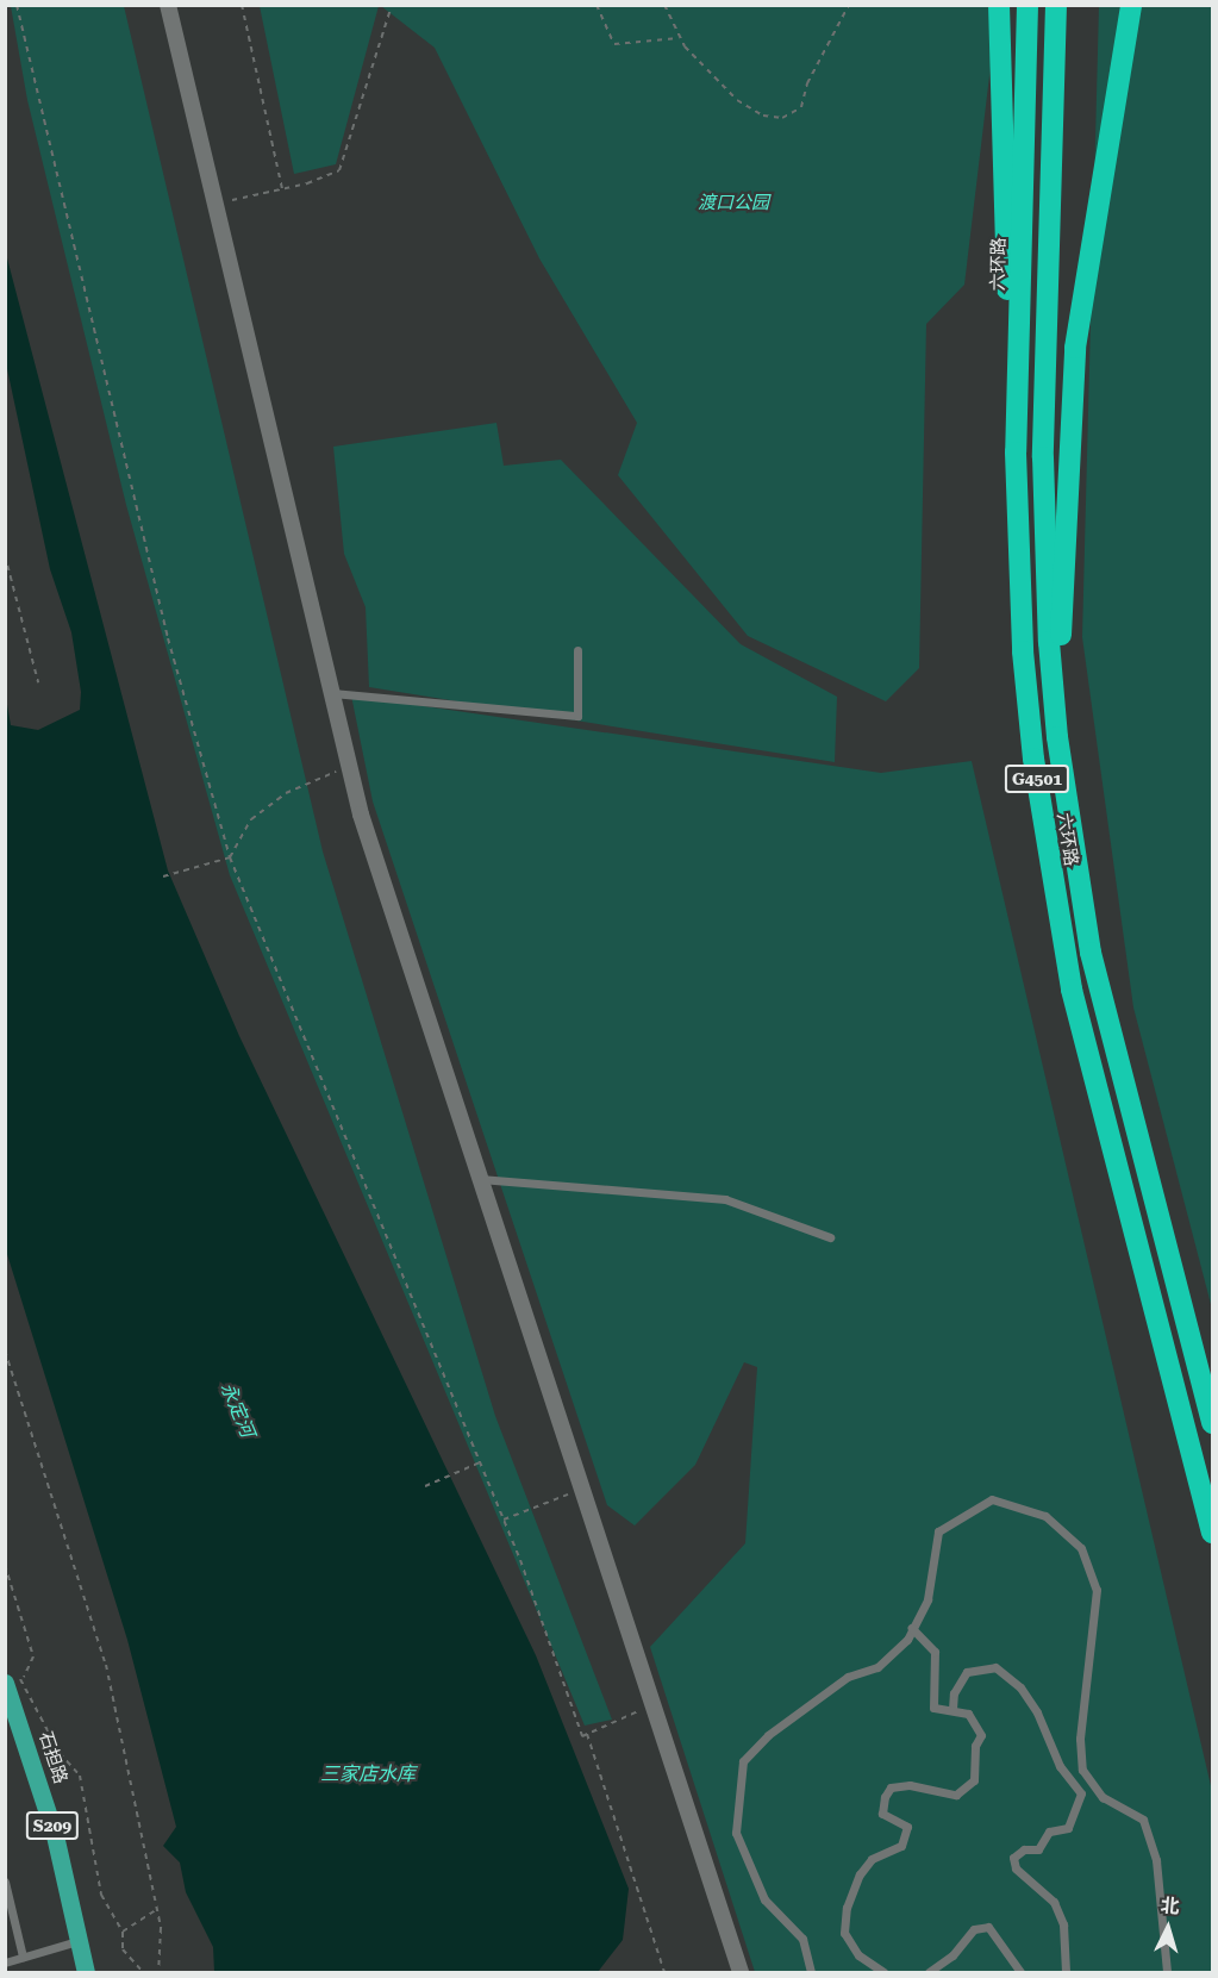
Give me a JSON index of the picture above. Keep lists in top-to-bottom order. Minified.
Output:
{"streets":{"highway":["六环路","G4501"],"main road":["石担路","S209"]},"water":["永定河","三家店水库"],"parks":["渡口公园"],"north":"top"}
